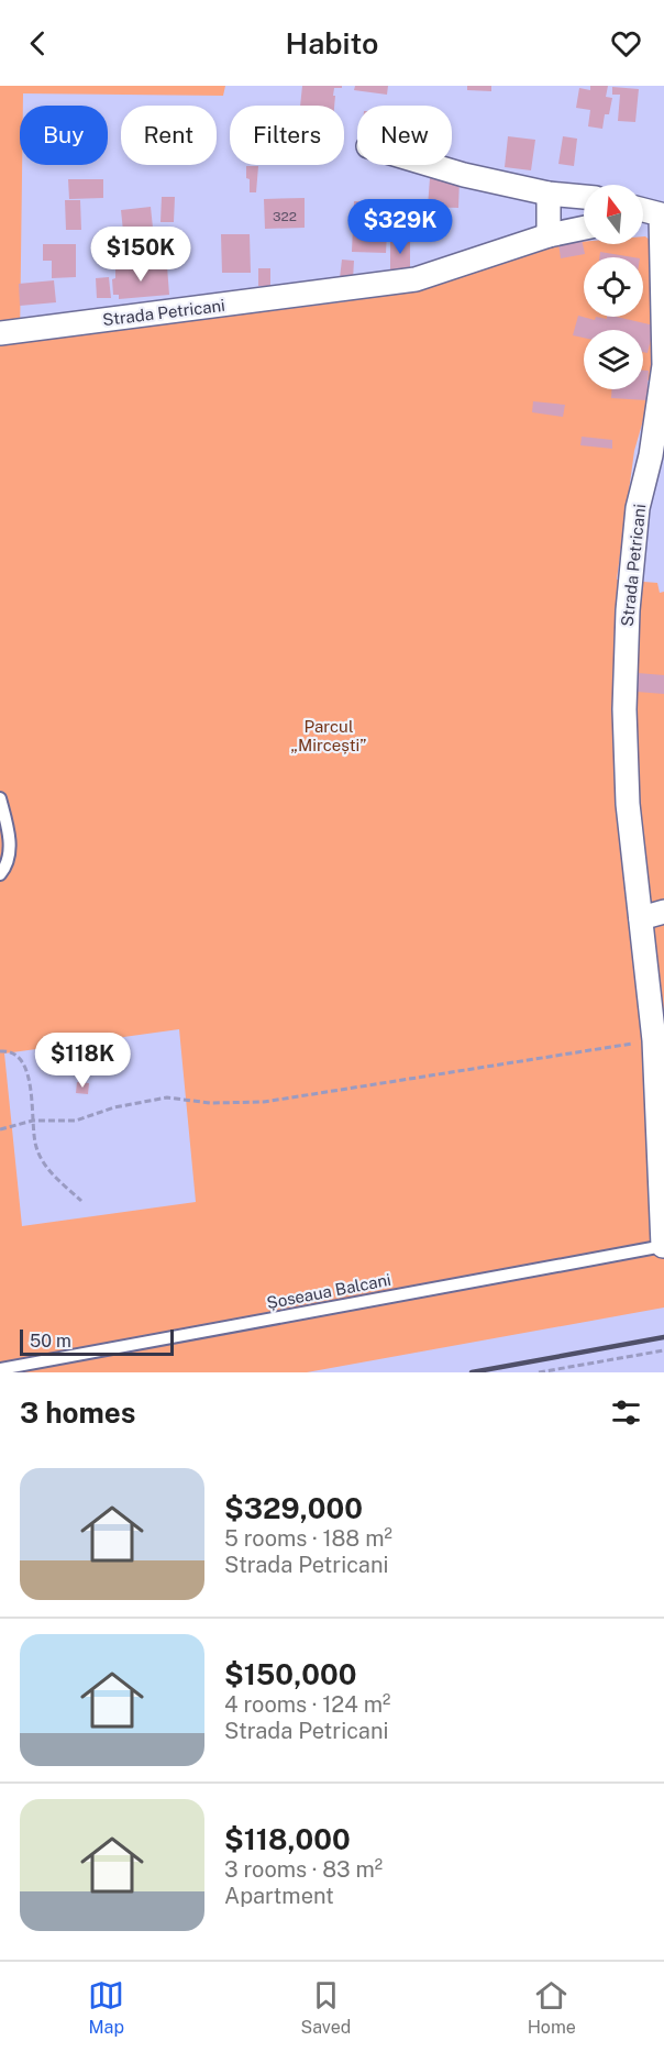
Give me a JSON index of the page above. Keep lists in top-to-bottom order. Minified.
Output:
{"streets":{"street":["Strada Petricani"],"lane":["Șoseaua Balcani"]},"crossings":[["Strada Petricani","Șoseaua Balcani"]],"parks":["Parcul „Mircești”"],"house_numbers":["322"],"scale_bar":"50 m","north":"top","page":{"header":"Habito","chip":["Buy","Rent","Filters","New"],"price":["$329K","$150K","$118K"],"scale":"50 m","heading":"3 homes","list":[{"name":"$329,000","note":"5 rooms · 188 m² · Strada Petricani"},{"name":"$150,000","note":"4 rooms · 124 m² · Strada Petricani"},{"name":"$118,000","note":"3 rooms · 83 m² · Apartment"}],"tabs":["Map","Saved","Home"]}}
